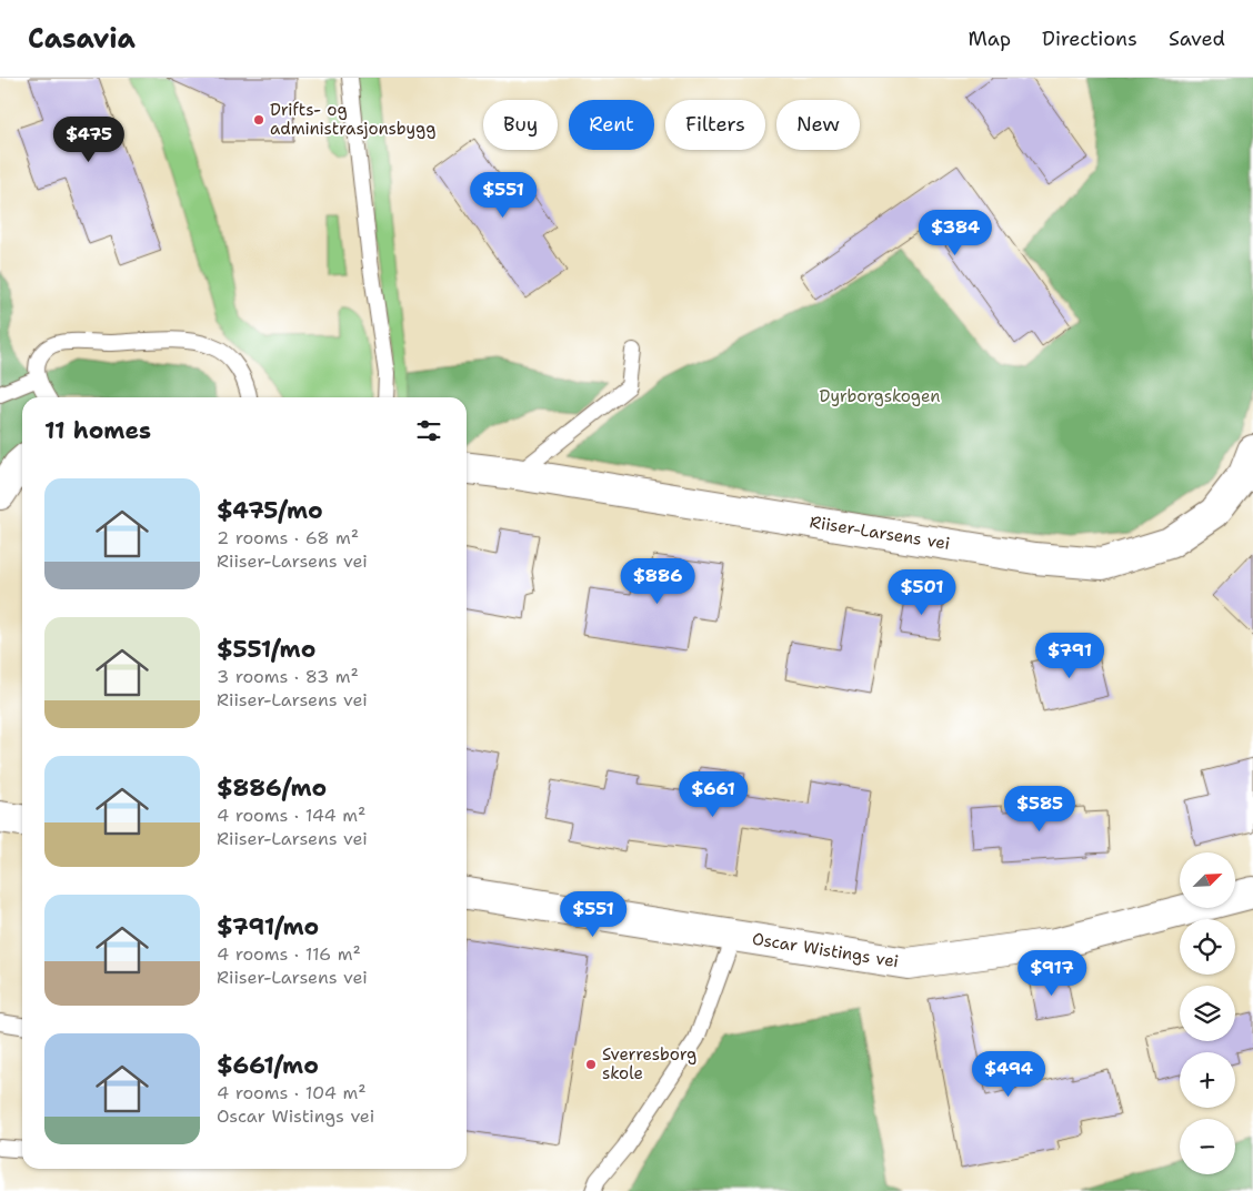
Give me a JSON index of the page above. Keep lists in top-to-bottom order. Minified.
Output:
{"streets":{"street":["Riiser-Larsens vei","Oscar Wistings vei"]},"parks":["Dyrborgskogen"],"places":["Drifts- og administrasjonsbygg","Sverresborg skole"],"north":"top right","page":{"header":"Casavia","nav":["Map","Directions","Saved"],"chip":["Buy","Rent","Filters","New"],"price":["$475","$551","$384","$886","$501","$791","$661","$585","$551","$917","$494"],"heading":"11 homes","list":[{"name":"$475/mo","note":"2 rooms · 68 m² · Riiser-Larsens vei"},{"name":"$551/mo","note":"3 rooms · 83 m² · Riiser-Larsens vei"},{"name":"$886/mo","note":"4 rooms · 144 m² · Riiser-Larsens vei"},{"name":"$791/mo","note":"4 rooms · 116 m² · Riiser-Larsens vei"},{"name":"$661/mo","note":"4 rooms · 104 m² · Oscar Wistings vei"}],"map_buttons":["+","−"]}}
